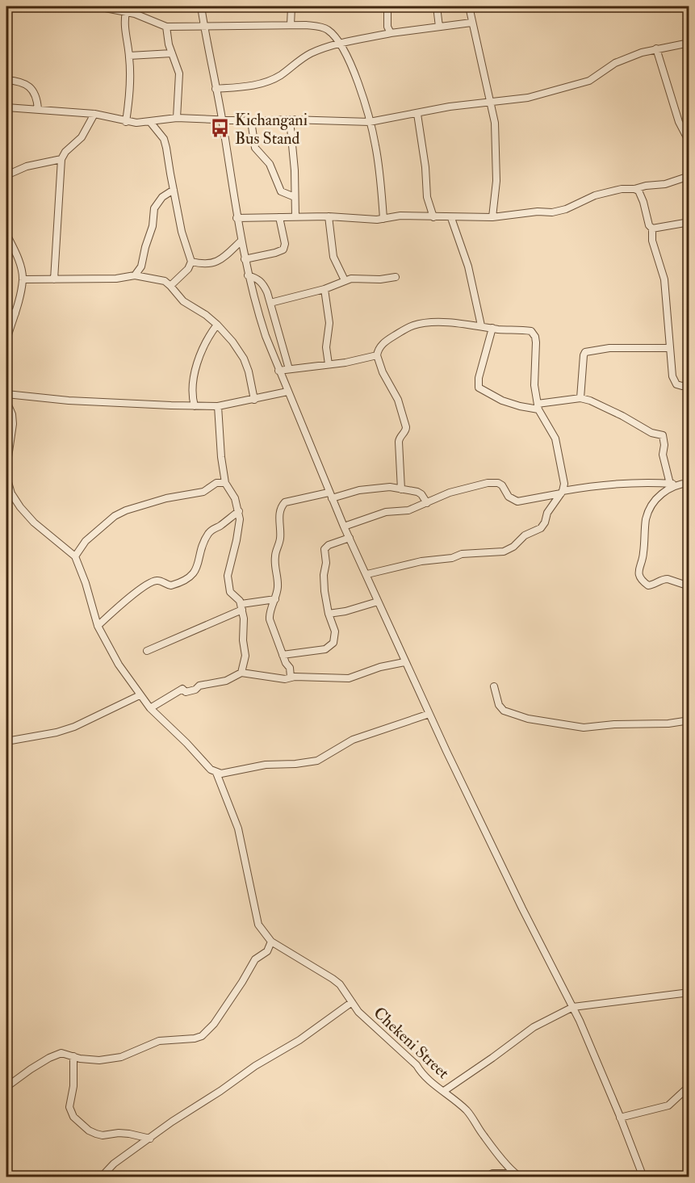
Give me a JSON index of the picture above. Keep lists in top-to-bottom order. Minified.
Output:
{"streets":{"street":["Chekeni Street"]},"places":{"bus stop":["Kichangani Bus Stand"]}}
